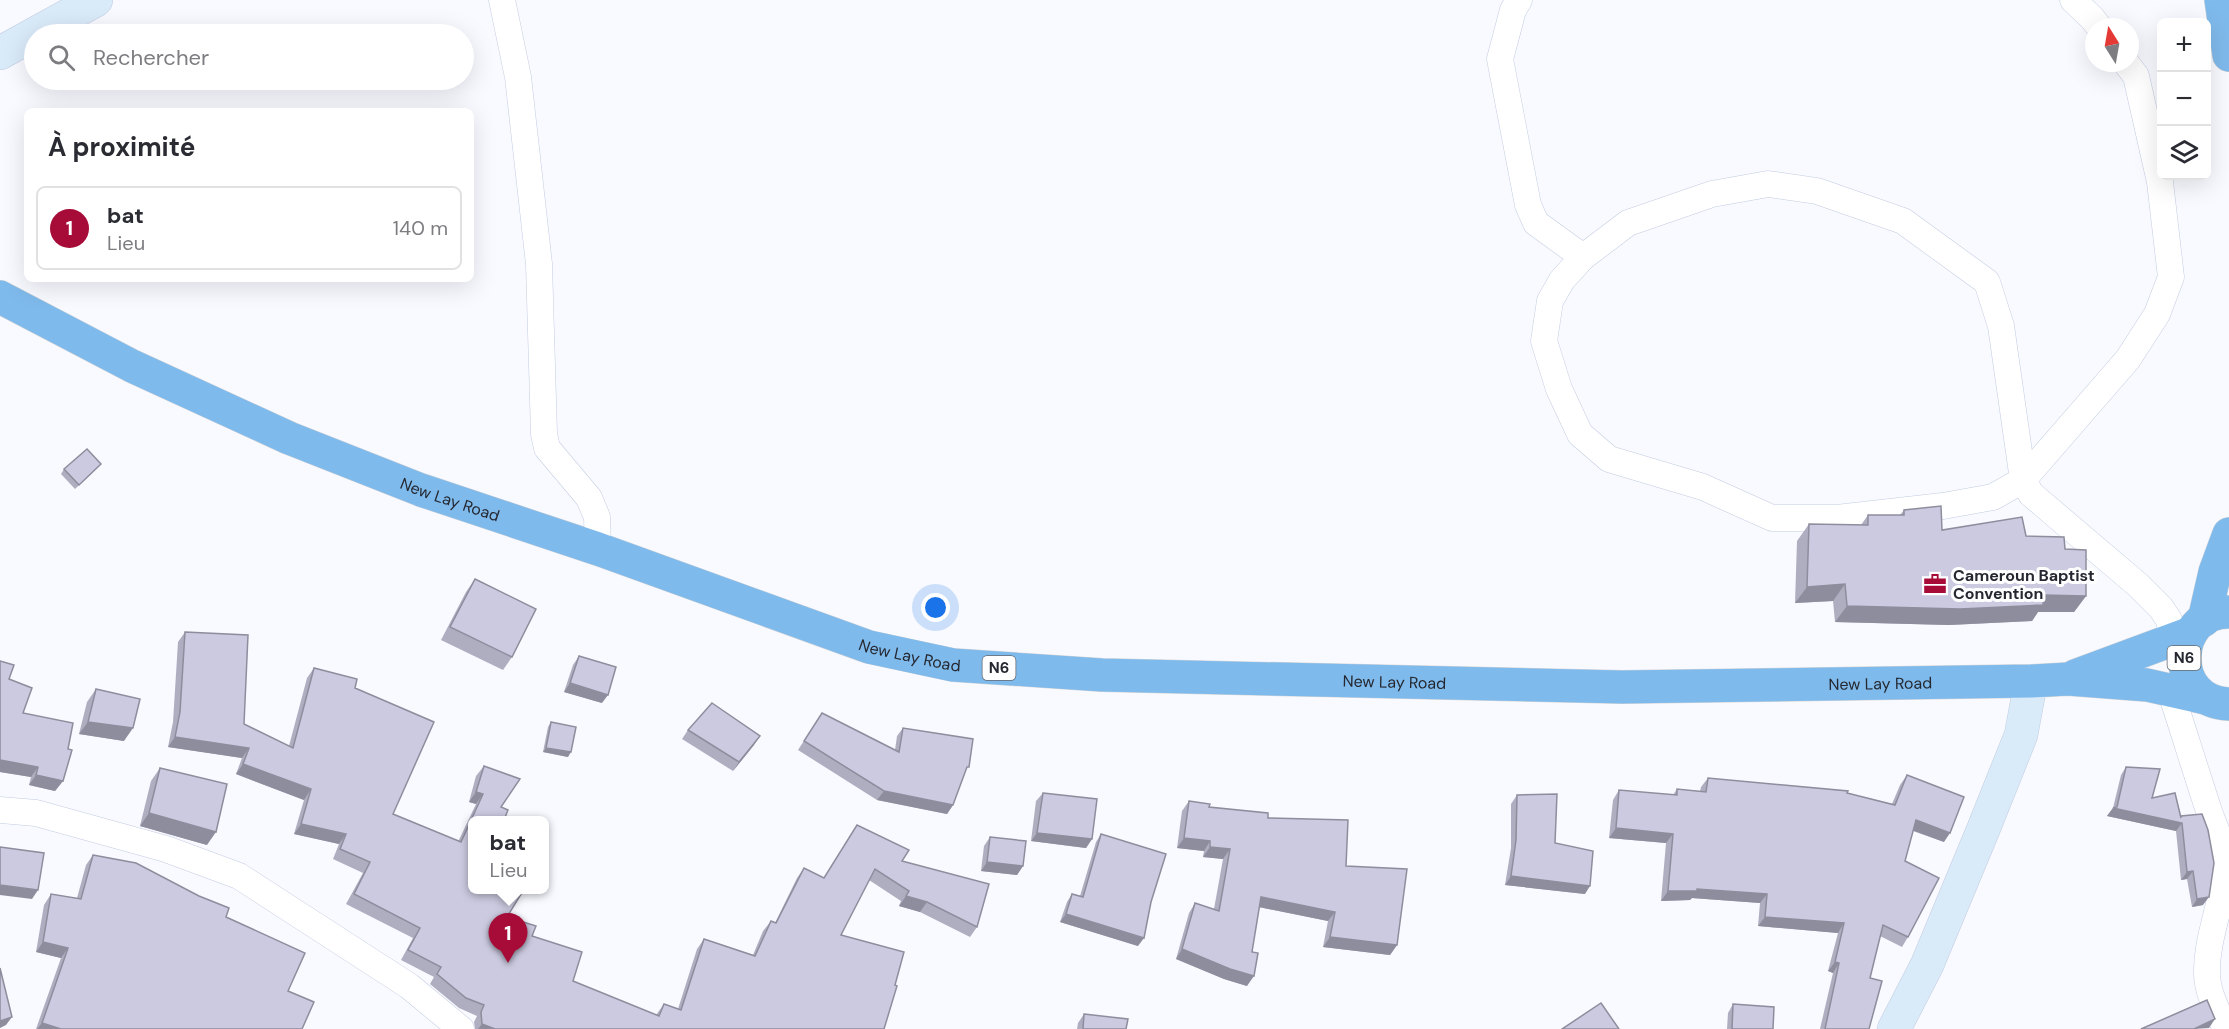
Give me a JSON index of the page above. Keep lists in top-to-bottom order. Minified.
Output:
{"streets":{"highway":["New Lay Road","N6"]},"crossings":[["New Lay Road","N6"]],"places":{"office":["Cameroun Baptist Convention"]},"north":"top","page":{"map_buttons":["+","−"],"search":"Rechercher","heading":"À proximité","list":[{"mark":"1","name":"bat","note":"Lieu","value":"140 m"}],"popup":["bat","Lieu"],"pins":"1"}}
